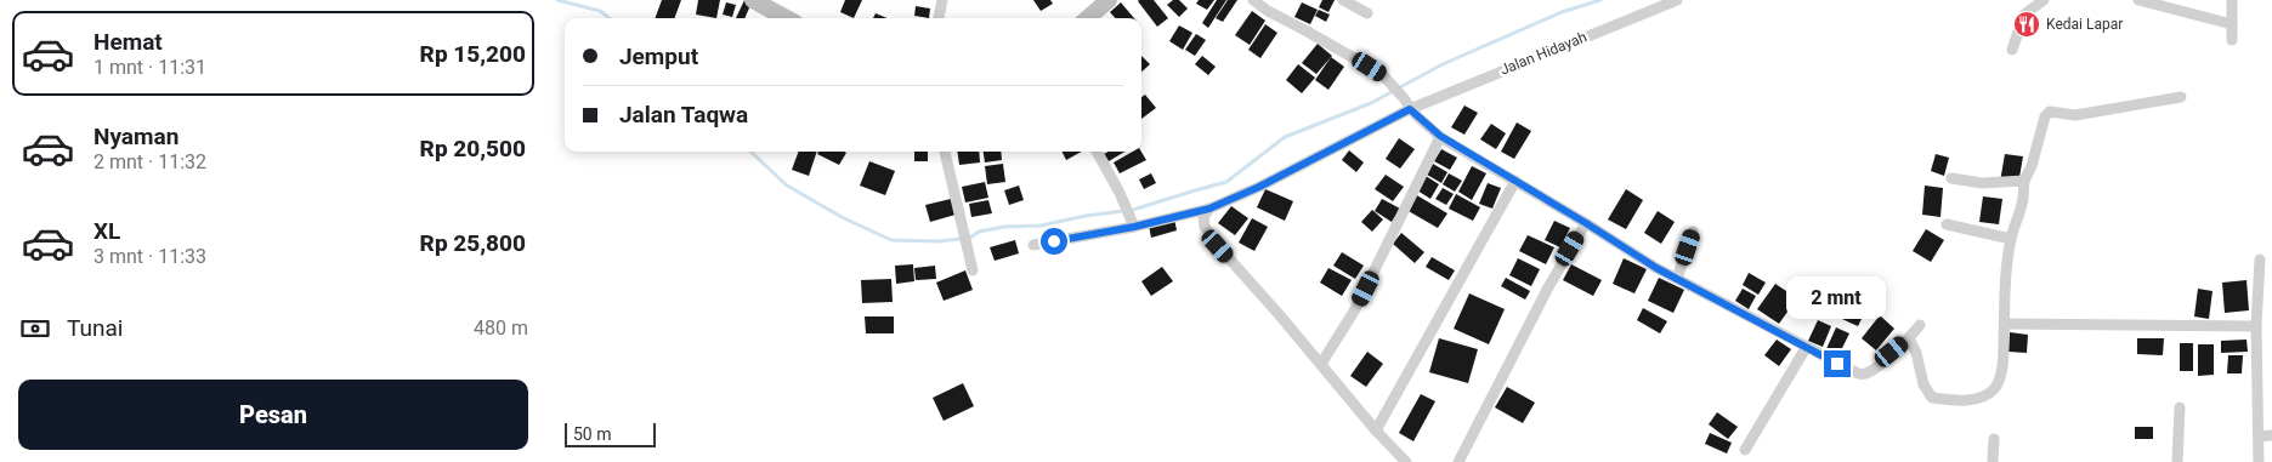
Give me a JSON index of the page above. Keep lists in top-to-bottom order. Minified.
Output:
{"streets":{"street":["Jalan Hidayah"]},"places":{"restaurant":["Kedai Lapar"]},"scale_bar":"50 m","page":{"list":[{"name":"Hemat","note":"1 mnt · 11:31","value":"Rp 15,200"},{"name":"Nyaman","note":"2 mnt · 11:32","value":"Rp 20,500"},{"name":"XL","note":"3 mnt · 11:33","value":"Rp 25,800"}],"banner":["Jemput","Jalan Taqwa"],"bubble":"2 mnt","pay":["Tunai","480 m"],"buttons":"Pesan","scale":"50 m"}}
